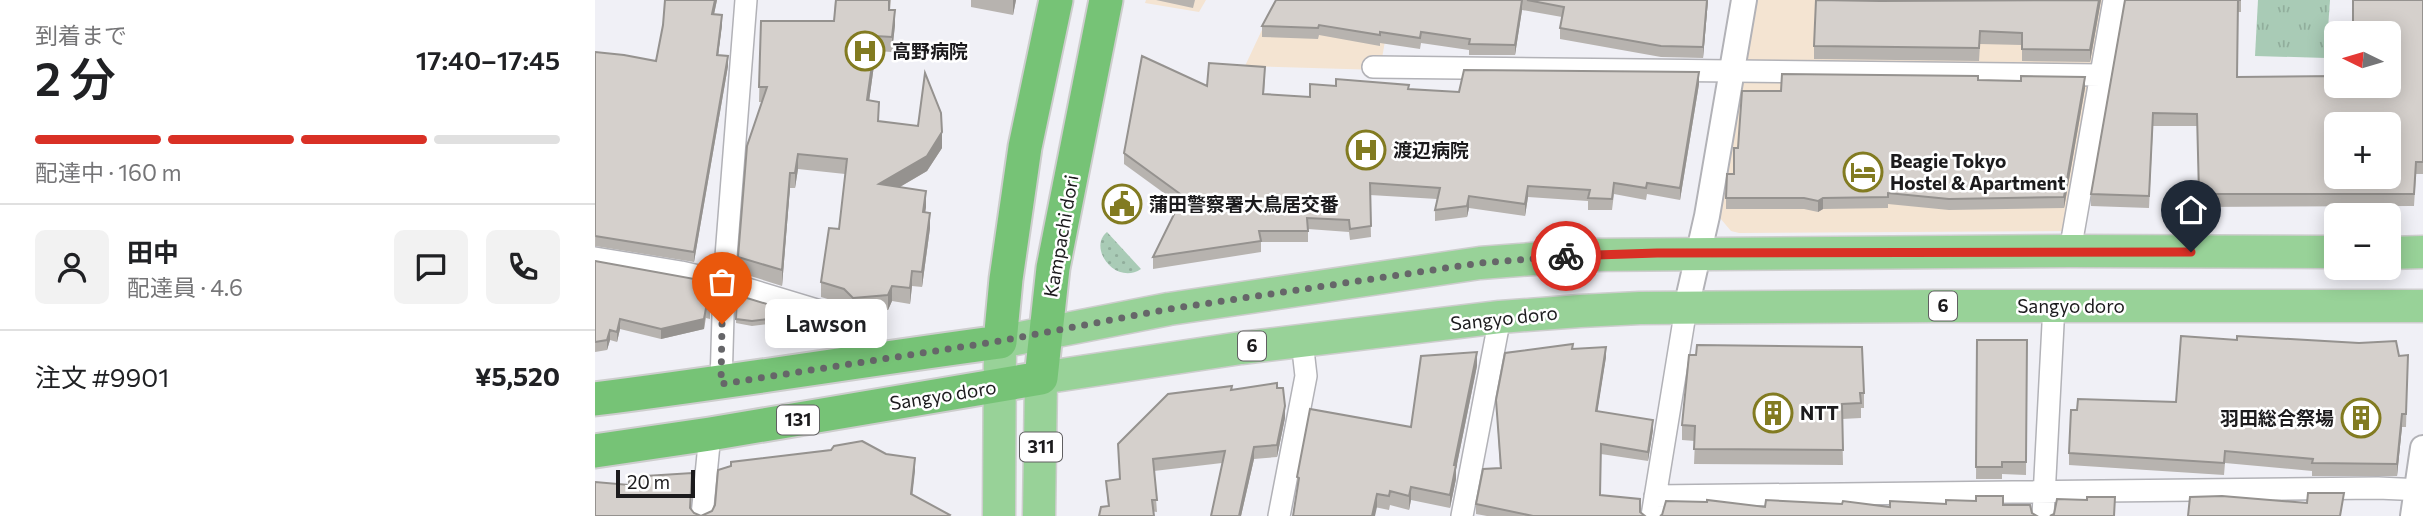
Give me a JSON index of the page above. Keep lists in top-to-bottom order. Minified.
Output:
{"streets":{"highway":["Kampachi dori","Sangyo doro","131"],"main road":["6","311"]},"crossings":[["Kampachi dori","Sangyo doro"],["Sangyo doro","311"]],"places":{"hospital":["高野病院","渡辺病院"],"hotel":["Beagie Tokyo Hostel & Apartment"],"public building":["蒲田警察署大鳥居交番"],"other":["Lawson"],"building":["NTT","羽田総合祭場"]},"scale_bar":"20 m","north":"left","page":{"heading":["2 分","到着まで","17:40–17:45"],"panel":["田中","配達員 · 4.6","注文 #9901","¥5,520"],"map_buttons":["+","−"],"bar":"配達中 · 160 m","bubble":"Lawson","scale":"20 m"}}
